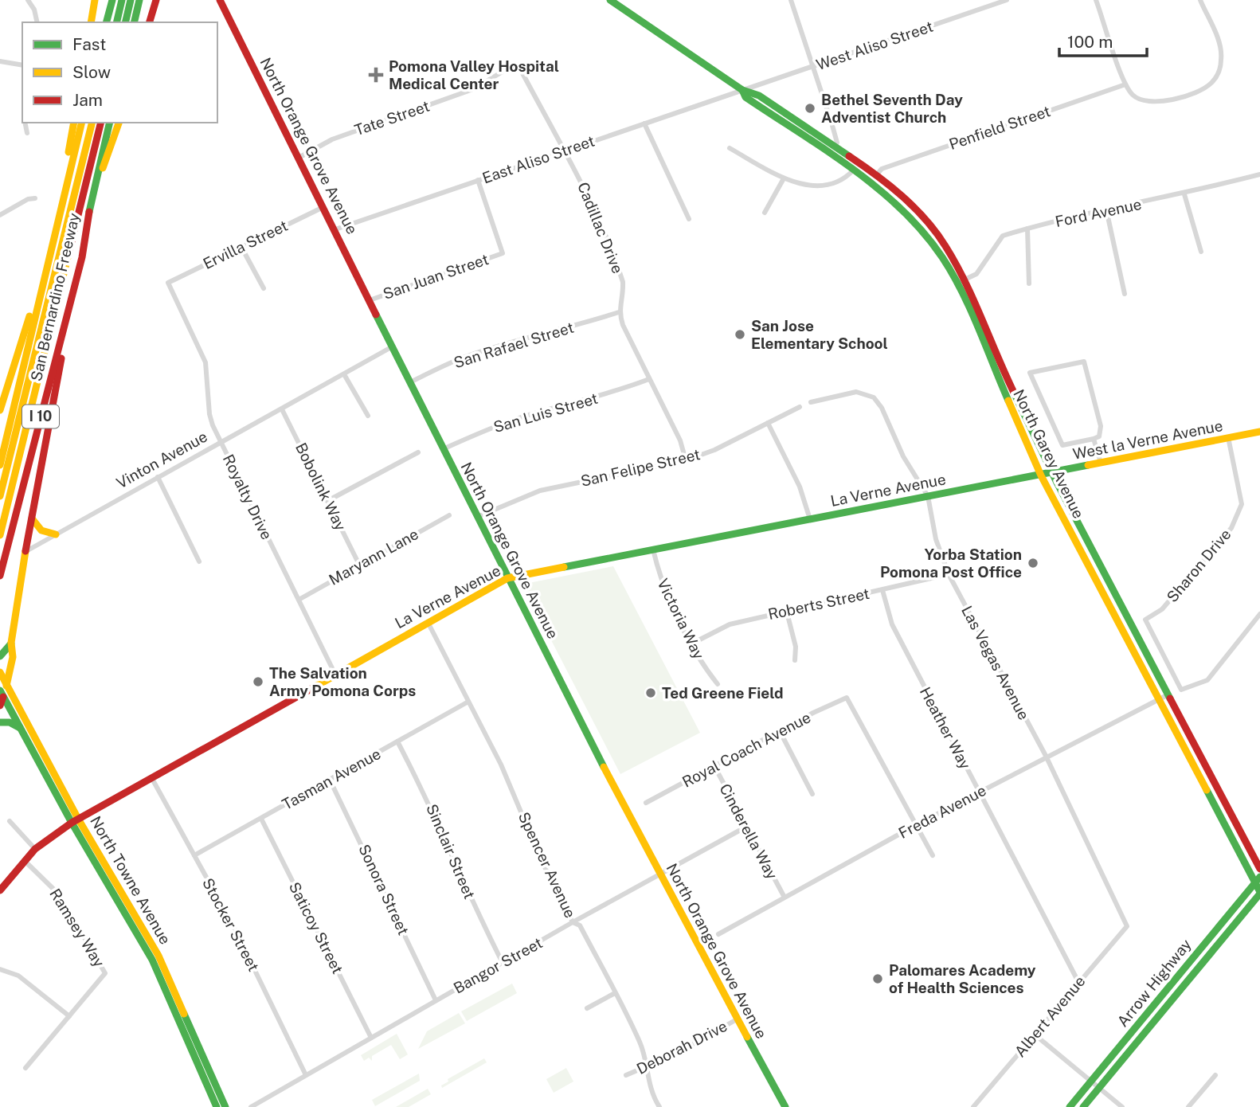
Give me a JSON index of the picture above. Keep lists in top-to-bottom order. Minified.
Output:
{"streets":{"main road":["North Orange Grove Avenue","San Bernardino Freeway","I 10","West la Verne Avenue","North Garey Avenue","La Verne Avenue","North Towne Avenue","Arrow Highway"],"street":["West Aliso Street","Tate Street","Penfield Street","East Aliso Street","Ford Avenue","Cadillac Drive","Ervilla Street","San Juan Street","San Rafael Street","San Luis Street","Vinton Avenue","San Felipe Street","Bobolink Way","Royalty Drive","Maryann Lane","Sharon Drive","Roberts Street","Victoria Way","Las Vegas Avenue","Heather Way","Royal Coach Avenue","Tasman Avenue","Freda Avenue","Cinderella Way","Sinclair Street","Spencer Avenue","Sonora Street","Stocker Street","Ramsey Way","Saticoy Street","Bangor Street","Albert Avenue","Deborah Drive"]},"crossings":[["West Aliso Street","East Aliso Street"],["West Aliso Street","North Garey Avenue"],["Tate Street","North Orange Grove Avenue"],["Tate Street","Cadillac Drive"],["Penfield Street","North Garey Avenue"],["North Orange Grove Avenue","East Aliso Street"],["North Orange Grove Avenue","Ervilla Street"],["North Orange Grove Avenue","San Juan Street"],["North Orange Grove Avenue","San Rafael Street"],["North Orange Grove Avenue","San Luis Street"],["North Orange Grove Avenue","Vinton Avenue"],["North Orange Grove Avenue","San Felipe Street"],["North Orange Grove Avenue","La Verne Avenue"],["North Orange Grove Avenue","Bangor Street"],["North Orange Grove Avenue","Deborah Drive"],["East Aliso Street","Cadillac Drive"],["East Aliso Street","San Juan Street"],["East Aliso Street","North Garey Avenue"],["Ford Avenue","North Garey Avenue"],["Cadillac Drive","San Rafael Street"],["Ervilla Street","Royalty Drive"],["West la Verne Avenue","North Garey Avenue"],["West la Verne Avenue","La Verne Avenue"],["West la Verne Avenue","Sharon Drive"],["North Garey Avenue","La Verne Avenue"],["North Garey Avenue","Freda Avenue"],["North Garey Avenue","Arrow Highway"],["Vinton Avenue","Bobolink Way"],["Vinton Avenue","Royalty Drive"],["Bobolink Way","Maryann Lane"],["La Verne Avenue","Royalty Drive"],["La Verne Avenue","Victoria Way"],["La Verne Avenue","Las Vegas Avenue"],["La Verne Avenue","Spencer Avenue"],["La Verne Avenue","North Towne Avenue"],["La Verne Avenue","Stocker Street"],["La Verne Avenue","Ramsey Way"],["Royalty Drive","Maryann Lane"],["Roberts Street","Victoria Way"],["Roberts Street","Las Vegas Avenue"],["Roberts Street","Heather Way"],["Las Vegas Avenue","Freda Avenue"],["Las Vegas Avenue","Albert Avenue"],["Heather Way","Freda Avenue"],["Heather Way","Albert Avenue"],["Royal Coach Avenue","Freda Avenue"],["Royal Coach Avenue","Cinderella Way"],["Tasman Avenue","Sinclair Street"],["Tasman Avenue","Spencer Avenue"],["Tasman Avenue","Sonora Street"],["Tasman Avenue","Stocker Street"],["Tasman Avenue","Saticoy Street"],["Freda Avenue","Cinderella Way"],["Cinderella Way","Bangor Street"],["Sinclair Street","Bangor Street"],["Spencer Avenue","Bangor Street"],["Spencer Avenue","Deborah Drive"],["Sonora Street","Bangor Street"],["Stocker Street","Bangor Street"],["Saticoy Street","Bangor Street"]],"places":{"health":["Pomona Valley Hospital Medical Center"],"other":["Bethel Seventh Day Adventist Church","San Jose Elementary School","Yorba Station Pomona Post Office","The Salvation Army Pomona Corps","Ted Greene Field","Palomares Academy of Health Sciences"]},"legend":["Fast","Slow","Jam"],"scale_bar":"100 m"}
